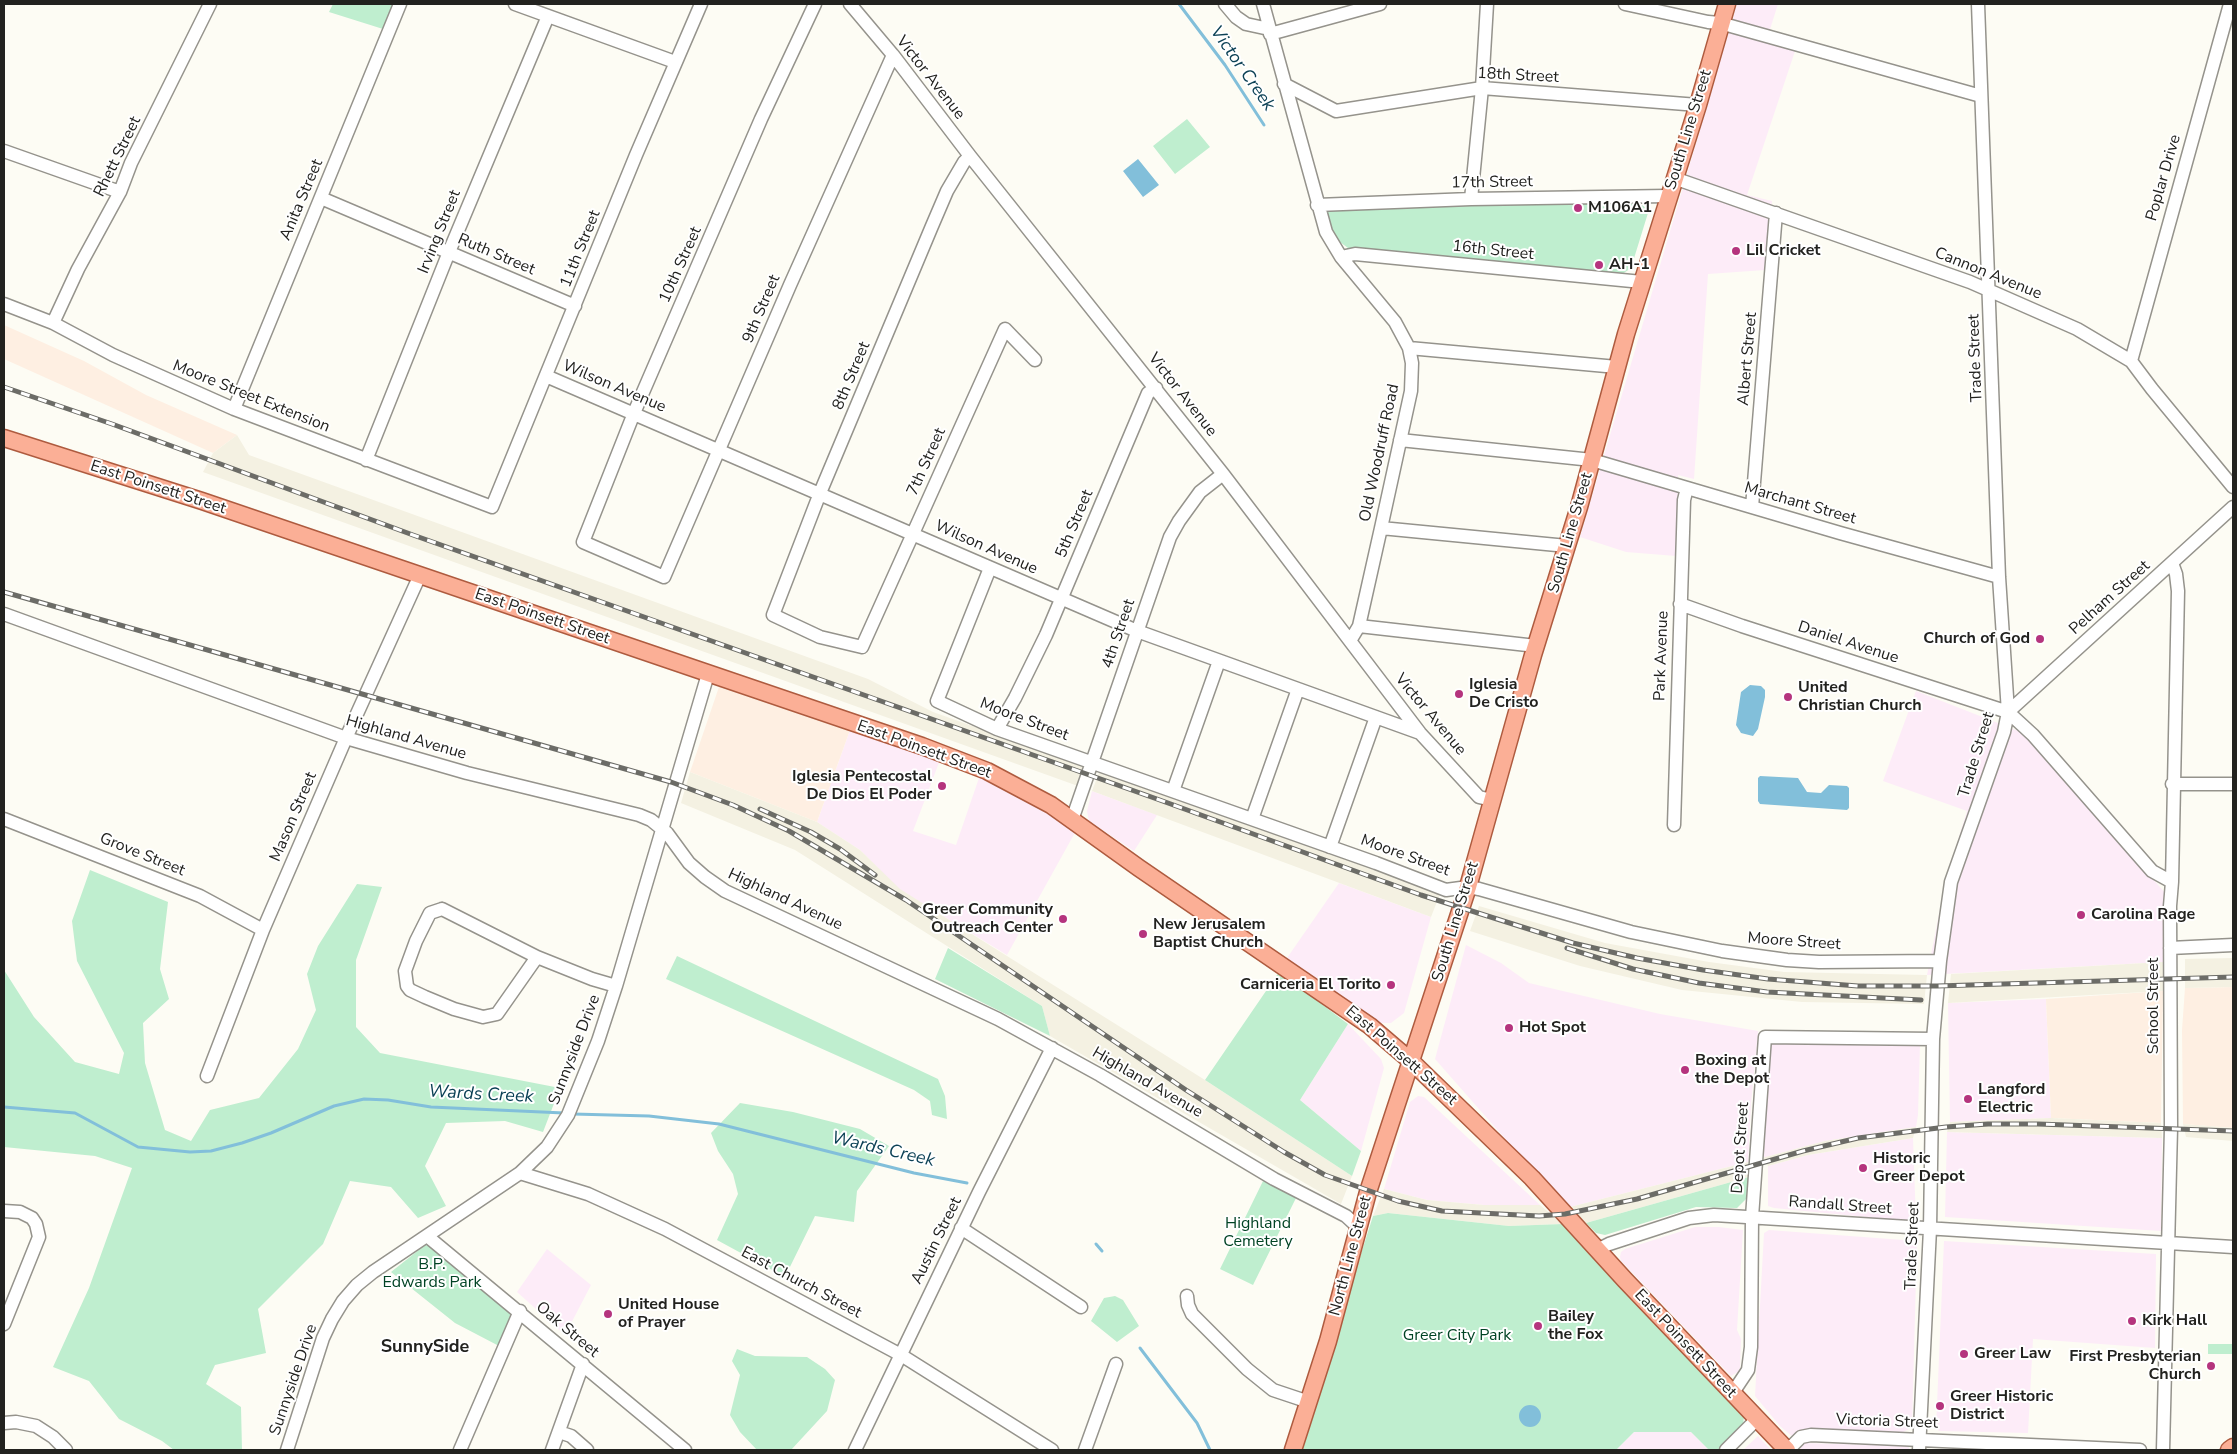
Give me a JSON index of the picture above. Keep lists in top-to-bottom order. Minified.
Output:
{"streets":{"main road":["South Line Street","East Poinsett Street","North Line Street"],"street":["18th Street","Victor Avenue","Rhett Street","Poplar Drive","17th Street","Anita Street","Irving Street","11th Street","16th Street","Ruth Street","10th Street","Cannon Avenue","9th Street","Trade Street","Albert Street","8th Street","Wilson Avenue","Moore Street Extension","Old Woodruff Road","7th Street","Marchant Street","5th Street","Pelham Street","4th Street","Daniel Avenue","Park Avenue","Moore Street","Highland Avenue","Mason Street","Grove Street","School Street","Sunnyside Drive","Depot Street","Randall Street","Austin Street","East Church Street","Oak Street","Victoria Street"]},"crossings":[["18th Street","South Line Street"],["18th Street","Old Woodruff Road"],["Victor Avenue","South Line Street"],["Victor Avenue","9th Street"],["Victor Avenue","8th Street"],["Victor Avenue","Wilson Avenue"],["Victor Avenue","Old Woodruff Road"],["Victor Avenue","5th Street"],["Victor Avenue","4th Street"],["South Line Street","17th Street"],["South Line Street","16th Street"],["South Line Street","Cannon Avenue"],["South Line Street","East Poinsett Street"],["South Line Street","Marchant Street"],["South Line Street","Moore Street"],["South Line Street","North Line Street"],["Rhett Street","Moore Street Extension"],["Poplar Drive","Cannon Avenue"],["17th Street","Old Woodruff Road"],["Anita Street","Ruth Street"],["Anita Street","Moore Street Extension"],["Irving Street","Ruth Street"],["Irving Street","Moore Street Extension"],["11th Street","Ruth Street"],["11th Street","Wilson Avenue"],["11th Street","Moore Street Extension"],["16th Street","Old Woodruff Road"],["10th Street","9th Street"],["10th Street","Wilson Avenue"],["Cannon Avenue","Trade Street"],["Cannon Avenue","Albert Street"],["9th Street","Wilson Avenue"],["Trade Street","Marchant Street"],["Trade Street","Pelham Street"],["Trade Street","Daniel Avenue"],["Trade Street","Moore Street"],["Trade Street","Depot Street"],["Trade Street","Randall Street"],["Trade Street","Victoria Street"],["Albert Street","Marchant Street"],["8th Street","Wilson Avenue"],["8th Street","7th Street"],["Wilson Avenue","7th Street"],["Wilson Avenue","5th Street"],["Wilson Avenue","4th Street"],["Wilson Avenue","Moore Street"],["Old Woodruff Road","Marchant Street"],["East Poinsett Street","4th Street"],["East Poinsett Street","Mason Street"],["East Poinsett Street","Sunnyside Drive"],["East Poinsett Street","Depot Street"],["East Poinsett Street","Randall Street"],["East Poinsett Street","North Line Street"],["East Poinsett Street","Victoria Street"],["Marchant Street","Park Avenue"],["5th Street","Moore Street"],["Pelham Street","Daniel Avenue"],["Pelham Street","School Street"],["4th Street","Moore Street"],["Daniel Avenue","Park Avenue"],["Highland Avenue","Mason Street"],["Highland Avenue","Sunnyside Drive"],["Highland Avenue","Austin Street"],["Highland Avenue","North Line Street"],["Mason Street","Grove Street"],["School Street","Randall Street"],["Sunnyside Drive","East Church Street"],["Sunnyside Drive","Oak Street"],["Depot Street","Randall Street"],["Austin Street","East Church Street"]],"districts":["SunnySide"],"water":["Victor Creek","Wards Creek"],"parks":["Highland Cemetery","B.P. Edwards Park","Greer City Park"],"places":["M106A1","Lil Cricket","AH-1","Church of God","Iglesia De Cristo","United Christian Church","Iglesia Pentecostal De Dios El Poder","Carolina Rage","Greer Community Outreach Center","New Jerusalem Baptist Church","Carniceria El Torito","Hot Spot","Boxing at the Depot","Langford Electric","Historic Greer Depot","United House of Prayer","Kirk Hall","Bailey the Fox","Greer Law","First Presbyterian Church","Greer Historic District"]}
